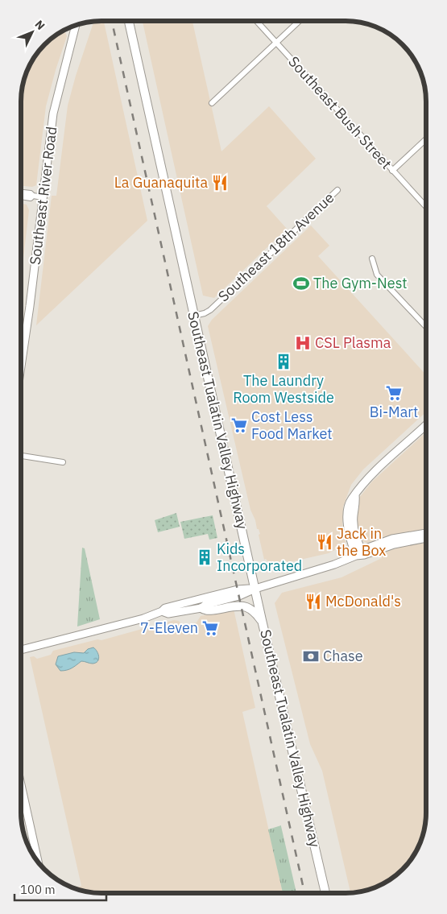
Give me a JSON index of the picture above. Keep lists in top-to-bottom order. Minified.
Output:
{"streets":{"main road":["Southeast River Road","Southeast Tualatin Valley Highway"],"street":["Southeast Bush Street","Southeast 18th Avenue"]},"crossings":[["Southeast 18th Avenue","Southeast Tualatin Valley Highway"]],"places":{"restaurant":["La Guanaquita","Jack in the Box","McDonald's"],"sports":["The Gym-Nest"],"hospital":["CSL Plasma"],"building":["The Laundry Room Westside","Kids Incorporated"],"supermarket":["Bi-Mart","Cost Less Food Market","7-Eleven"],"bank":["Chase"]},"scale_bar":"100 m","north":"top right"}
